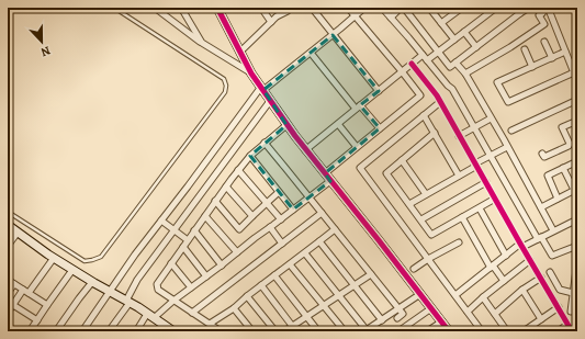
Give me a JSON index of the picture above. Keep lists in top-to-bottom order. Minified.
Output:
{"north":"bottom"}
